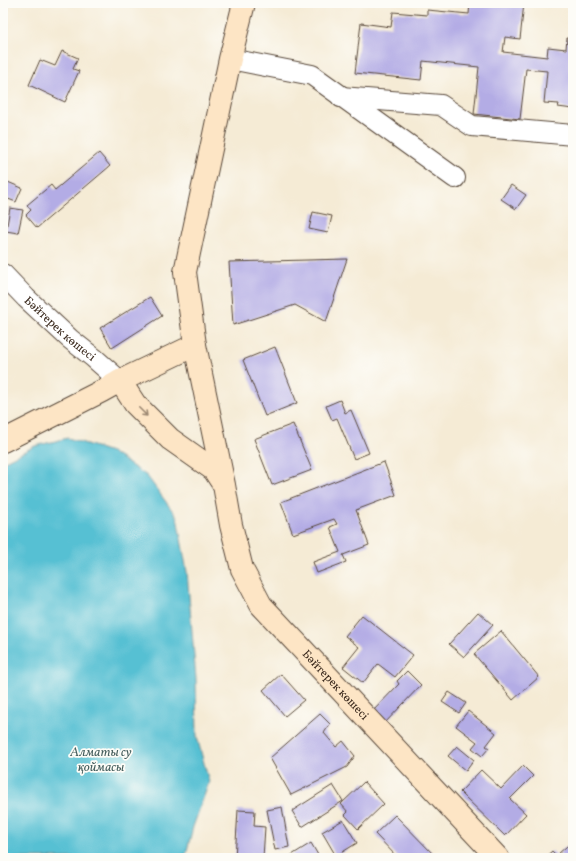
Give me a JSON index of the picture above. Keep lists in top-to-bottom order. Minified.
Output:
{"streets":{"street":["Бәйтерек көшесі"]},"water":["Алматы су қоймасы"]}
